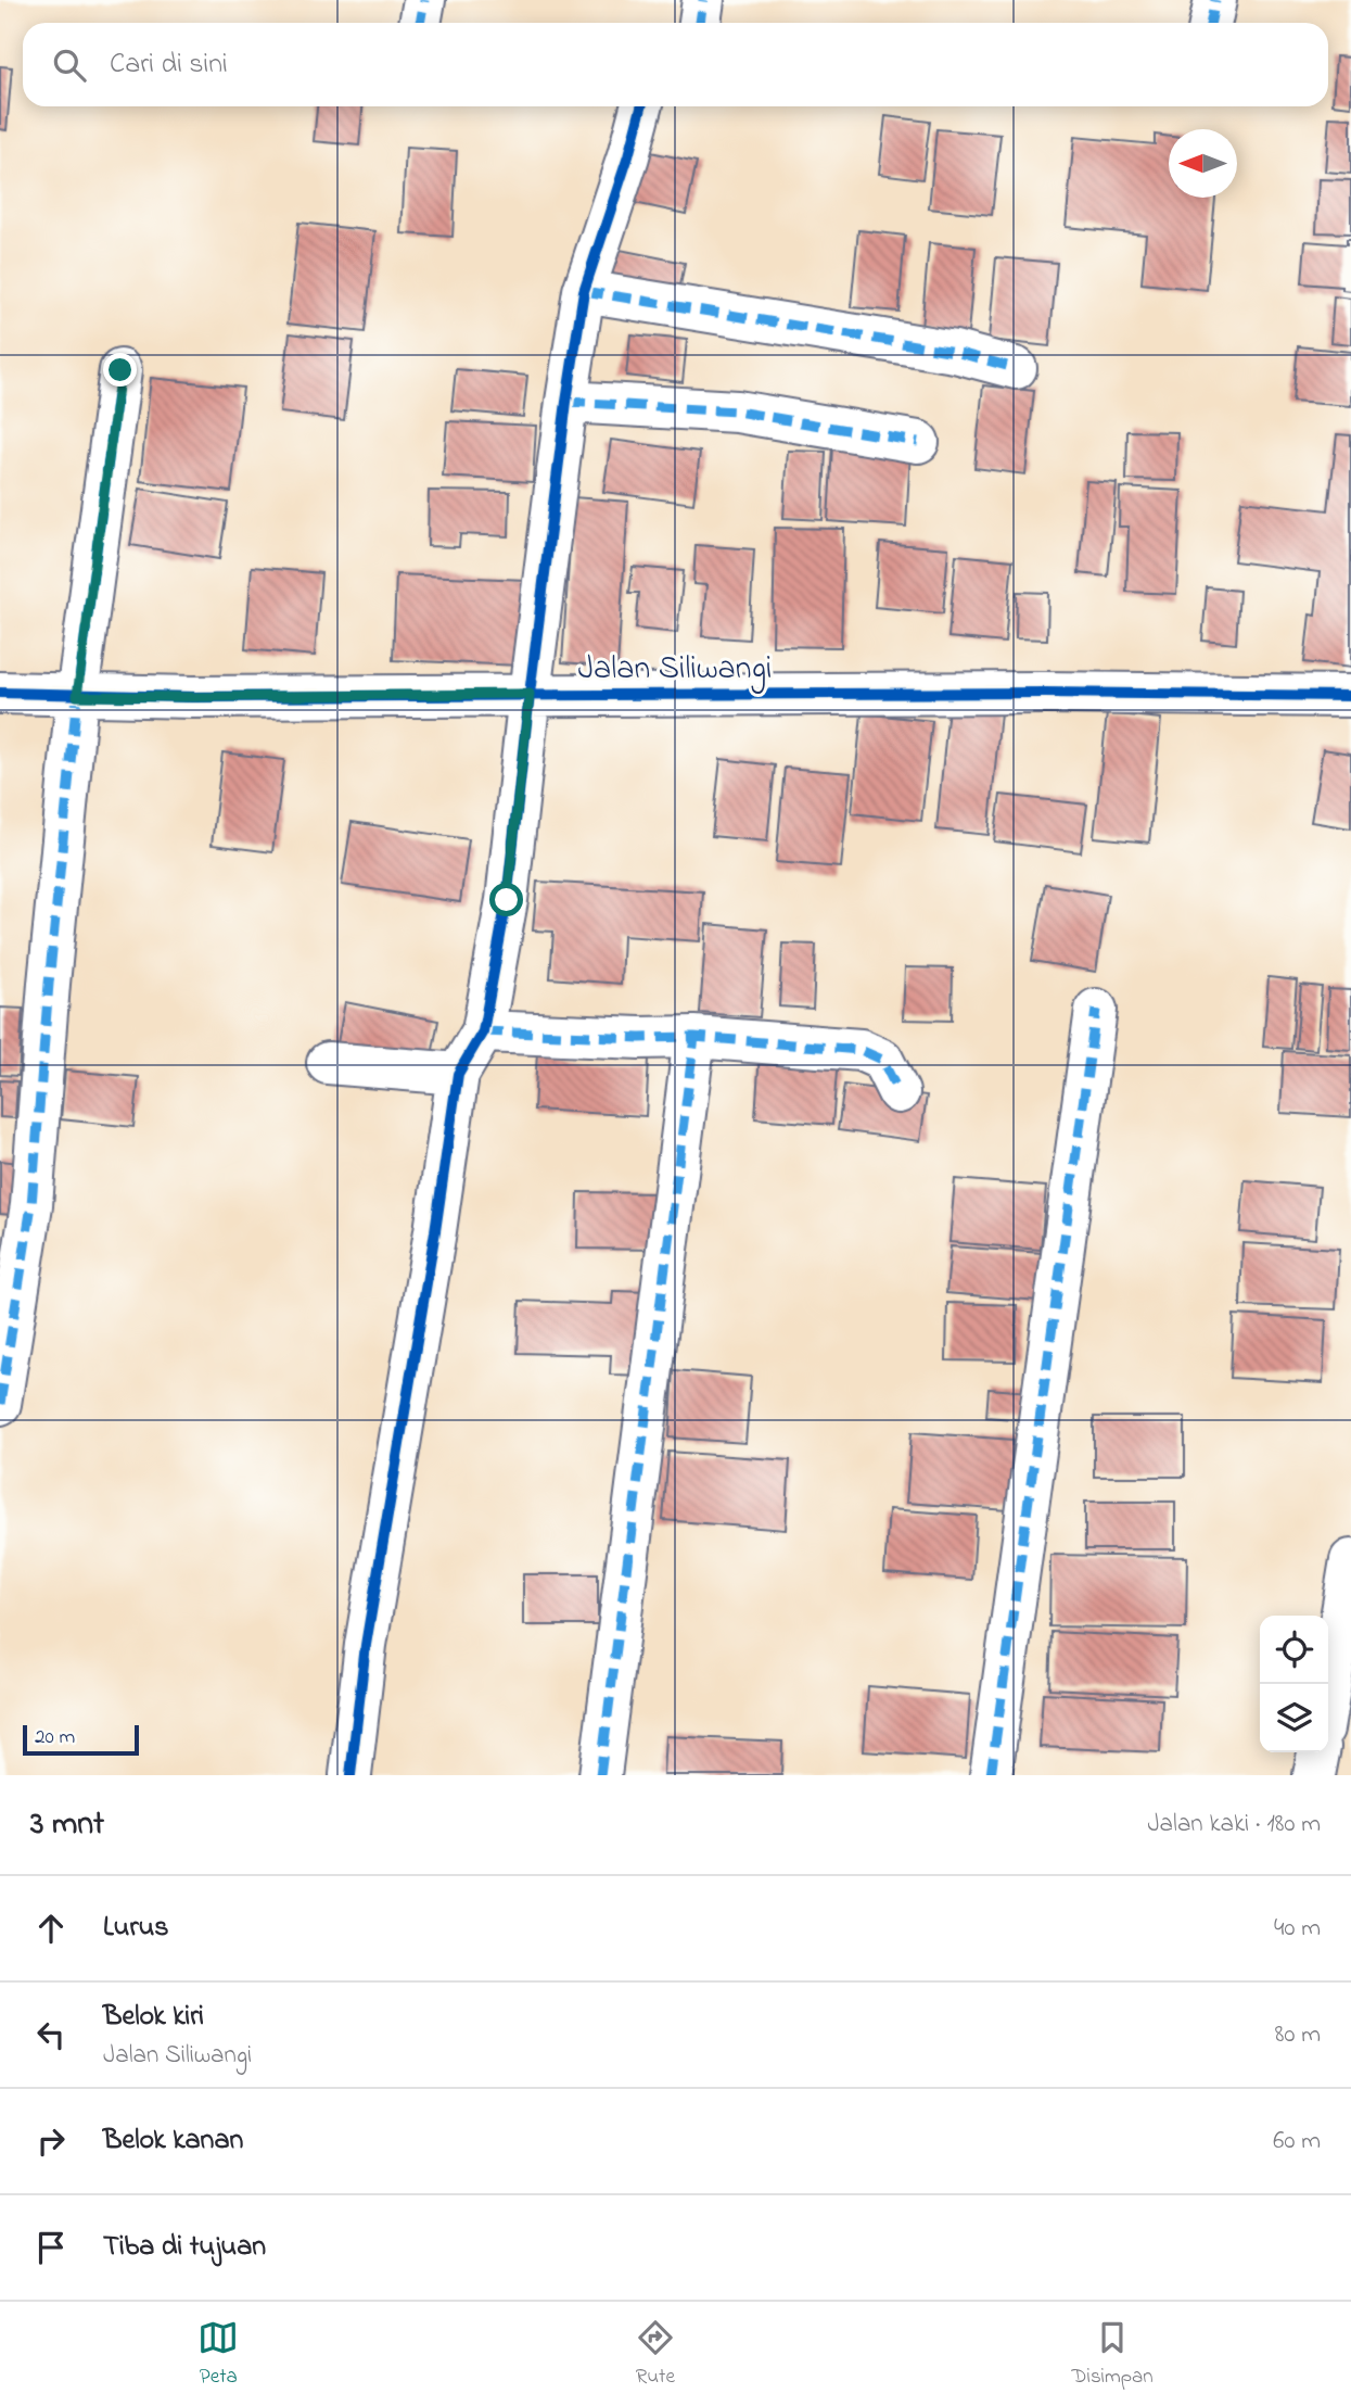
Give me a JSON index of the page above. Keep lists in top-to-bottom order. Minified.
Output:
{"streets":{"street":["Jalan Siliwangi"]},"scale_bar":"20 m","north":"left","page":{"search":"Cari di sini","scale":"20 m","heading":["3 mnt","Jalan kaki · 180 m"],"list":[["Lurus","40 m"],["Belok kiri","Jalan Siliwangi","80 m"],["Belok kanan","60 m"],"Tiba di tujuan"],"nav":["Peta","Rute","Disimpan"]}}
